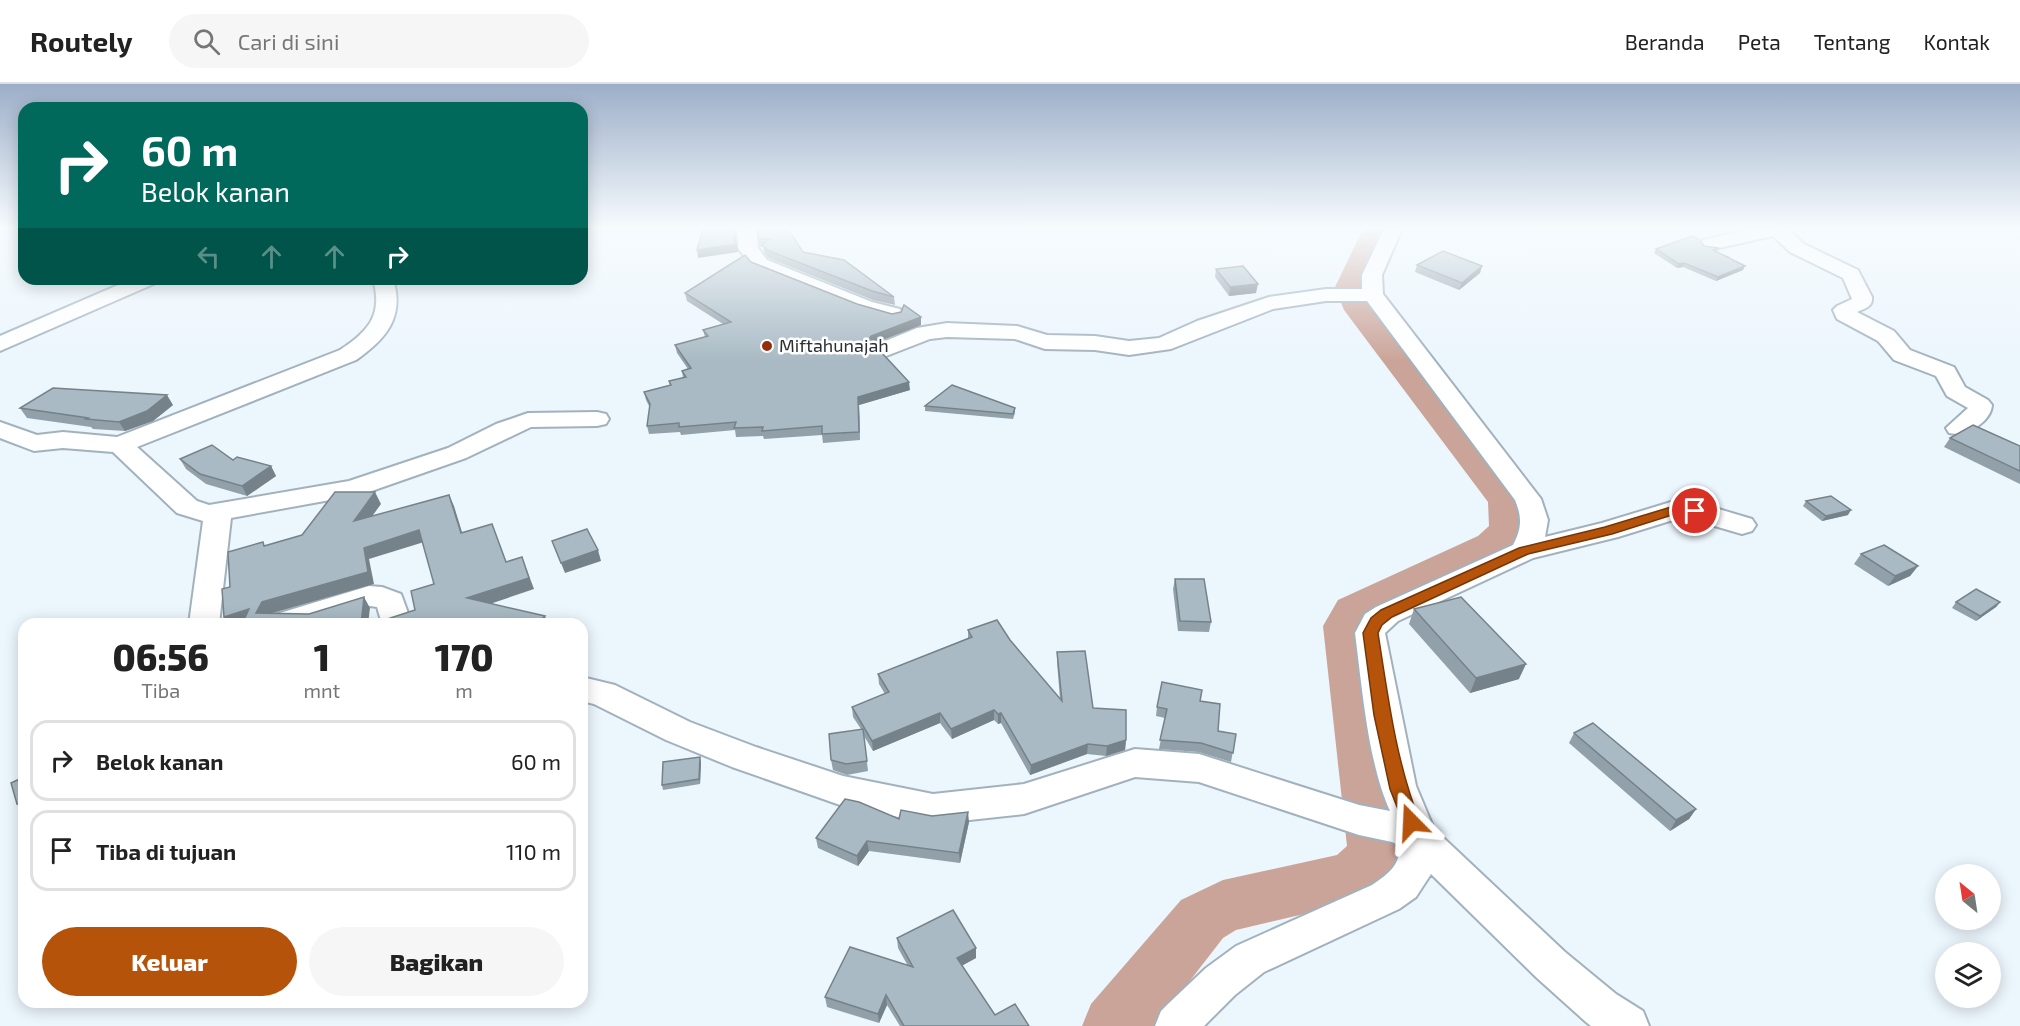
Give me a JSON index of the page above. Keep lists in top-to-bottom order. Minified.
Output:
{"places":["Miftahunajah"],"north":"top left","page":{"header":"Routely","search":"Cari di sini","nav":["Beranda","Peta","Tentang","Kontak"],"turn":["60 m","Belok kanan"],"eta":["06:56","Tiba","1","mnt","170","m"],"list":[{"name":"Belok kanan","value":"60 m"},{"name":"Tiba di tujuan","value":"110 m"}],"buttons":["Keluar","Bagikan"]}}
